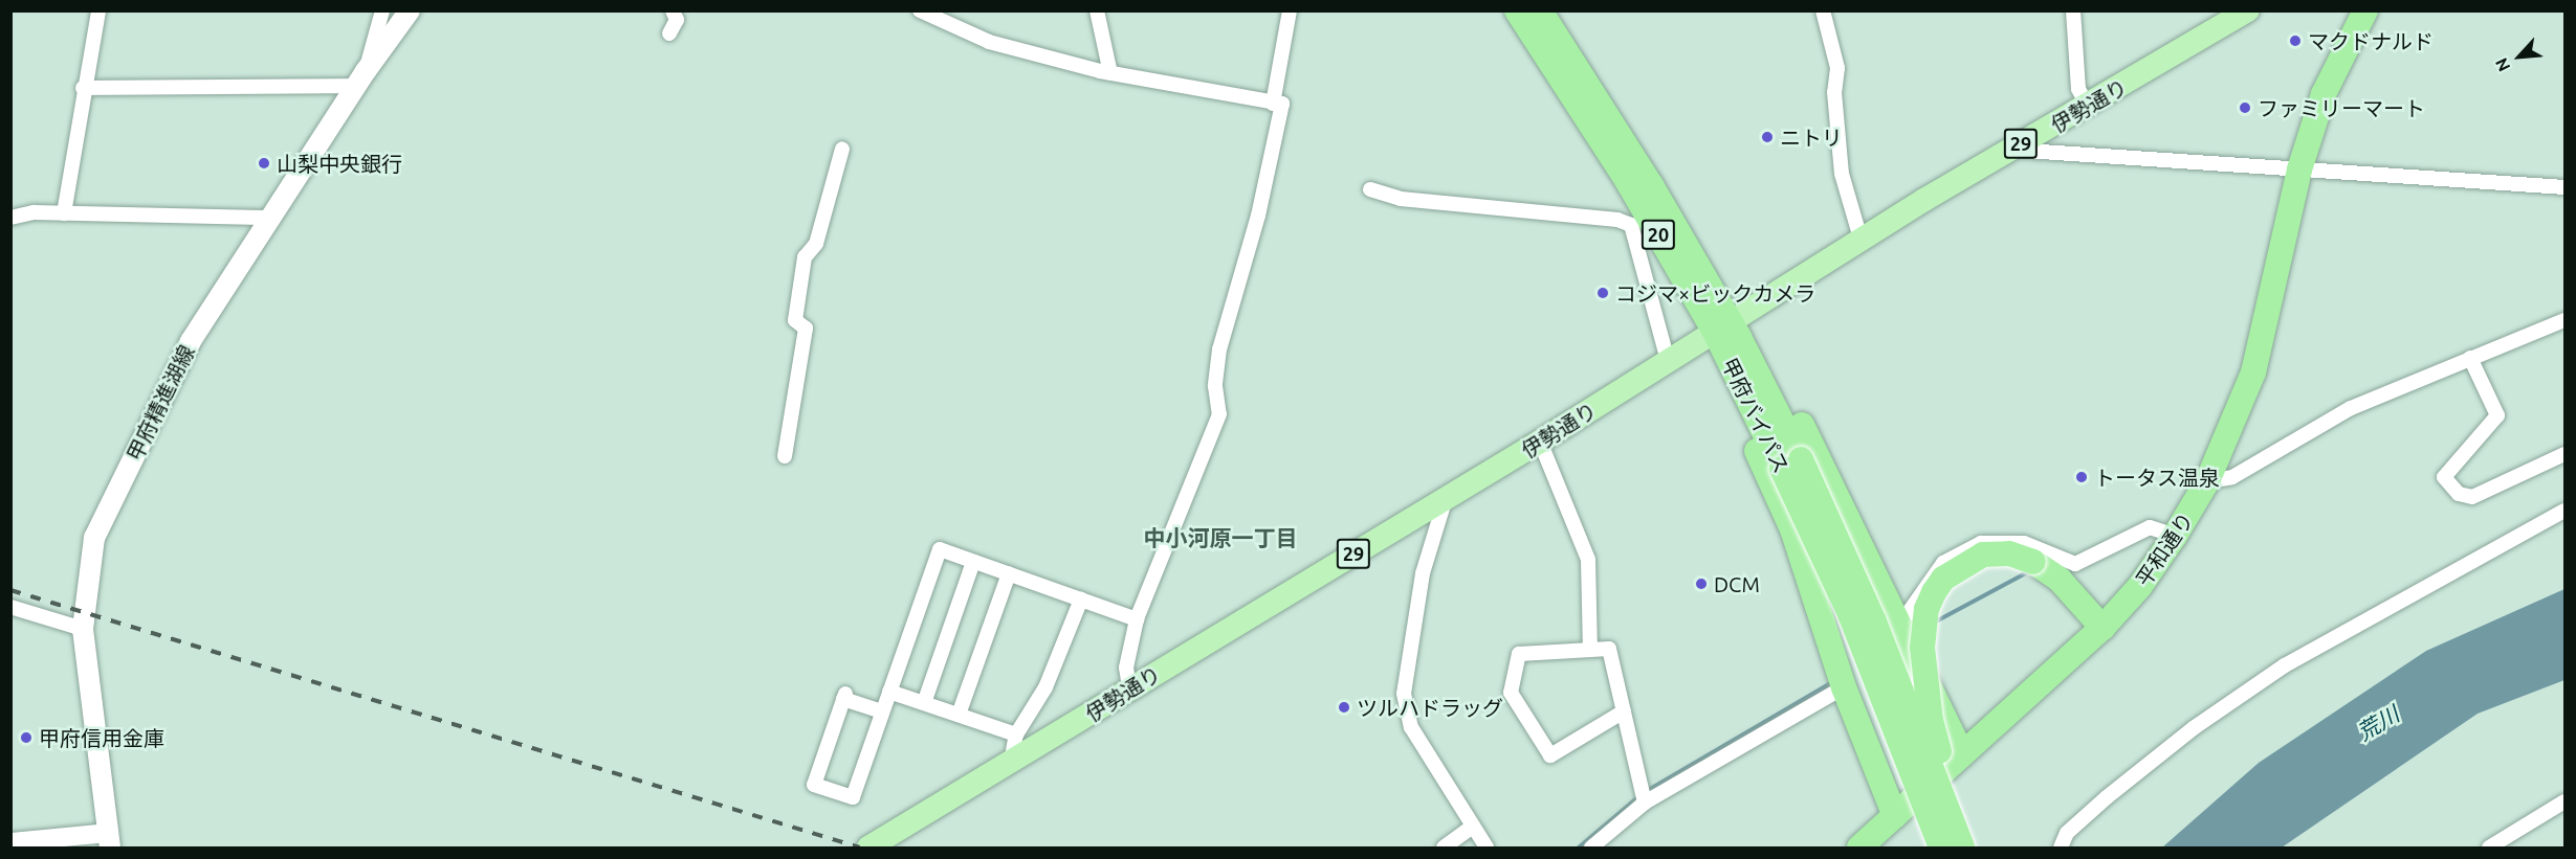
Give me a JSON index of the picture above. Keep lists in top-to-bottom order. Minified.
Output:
{"streets":{"highway":["20","甲府バイパス","平和通り"],"main road":["伊勢通り","29","甲府精進湖線"]},"crossings":[["伊勢通り","甲府バイパス"]],"districts":["中小河原一丁目"],"water":["荒川"],"places":["マクドナルド","ファミリーマート","ニトリ","山梨中央銀行","コジマ×ビックカメラ","トータス温泉","DCM","ツルハドラッグ","甲府信用金庫"],"north":"bottom left"}
